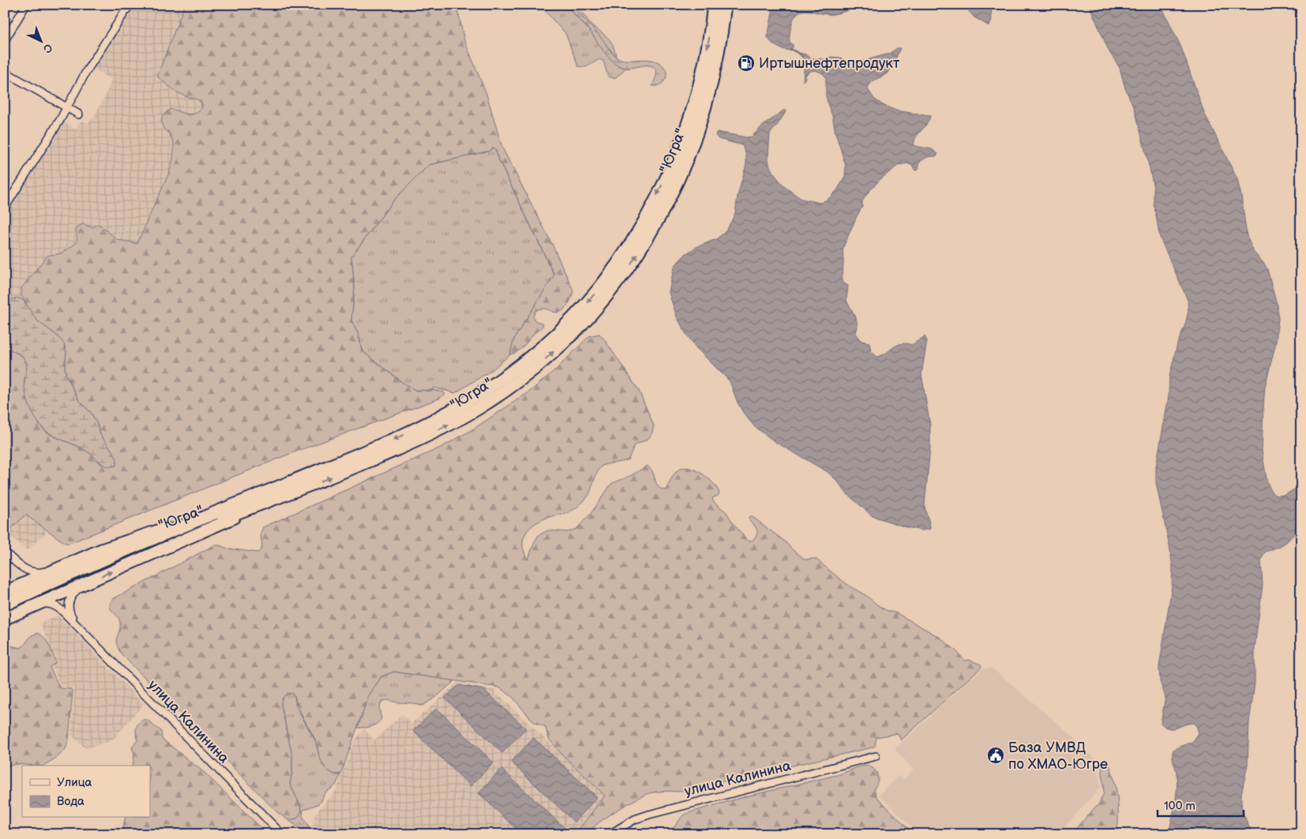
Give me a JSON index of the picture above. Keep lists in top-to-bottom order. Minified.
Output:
{"streets":{"highway":["\"Югра\""],"street":["улица Калинина"]},"places":{"fuel station":["Иртышнефтепродукт"],"public building":["База УМВД по ХМАО-Югре"]},"legend":["Улица","Вода"],"scale_bar":"100 m","north":"bottom right"}
